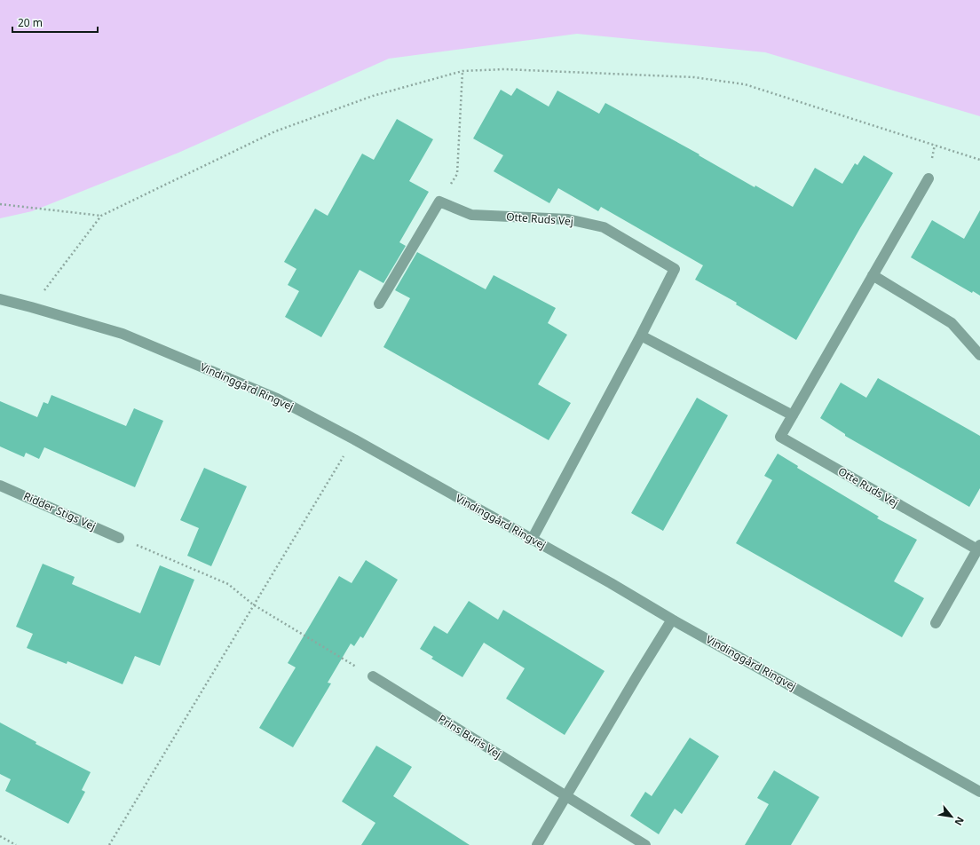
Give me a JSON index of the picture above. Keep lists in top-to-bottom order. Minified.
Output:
{"streets":{"street":["Otte Ruds Vej","Vindinggård Ringvej","Ridder Stigs Vej","Prins Buris Vej"]},"crossings":[["Otte Ruds Vej","Vindinggård Ringvej"]],"scale_bar":"20 m","north":"bottom right"}
